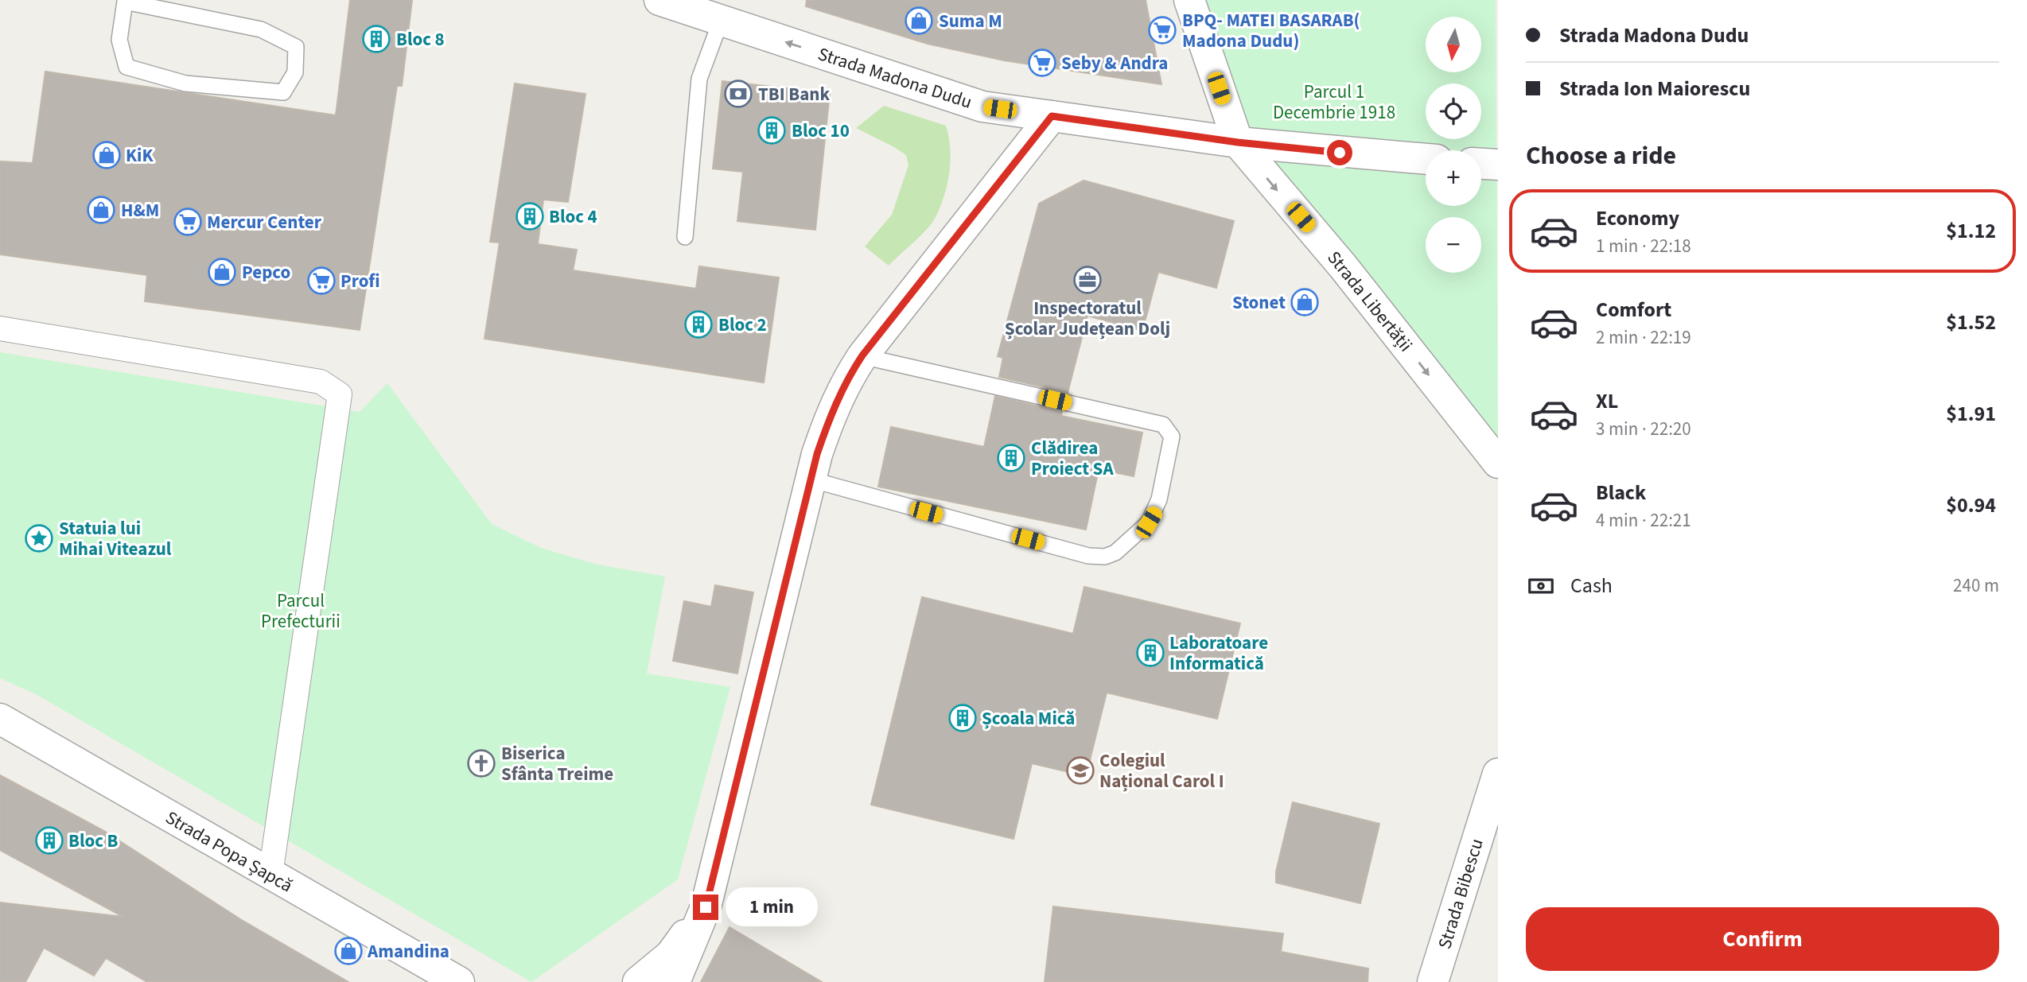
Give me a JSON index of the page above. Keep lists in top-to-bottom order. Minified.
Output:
{"streets":{"street":["Strada Madona Dudu","Strada Libertății","Strada Popa Șapcă","Strada Bibescu"]},"crossings":[["Strada Madona Dudu","Strada Libertății"]],"one_way":["Strada Madona Dudu","Strada Libertății"],"parks":["Parcul 1 Decembrie 1918","Parcul Prefecturii"],"places":{"shop":["Suma M","KiK","H&M","Pepco","Stonet","Amandina"],"supermarket":["BPQ- MATEI BASARAB( Madona Dudu)","Seby & Andra","Mercur Center","Profi"],"building":["Bloc 8","Bloc 10","Bloc 4","Bloc 2","Clădirea Proiect SA","Laboratoare Informatică","Școala Mică","Bloc B"],"bank":["TBI Bank"],"office":["Inspectoratul Școlar Județean Dolj"],"place":["Statuia lui Mihai Viteazul"],"church":["Biserica Sfânta Treime"],"school or university":["Colegiul Național Carol I"]},"north":"bottom","page":{"banner":["Strada Madona Dudu","Strada Ion Maiorescu"],"map_buttons":["+","−"],"heading":"Choose a ride","list":[{"name":"Economy","note":"1 min · 22:18","value":"$1.12"},{"name":"Comfort","note":"2 min · 22:19","value":"$1.52"},{"name":"XL","note":"3 min · 22:20","value":"$1.91"},{"name":"Black","note":"4 min · 22:21","value":"$0.94"}],"pay":["Cash","240 m"],"bubble":"1 min","buttons":"Confirm"}}
